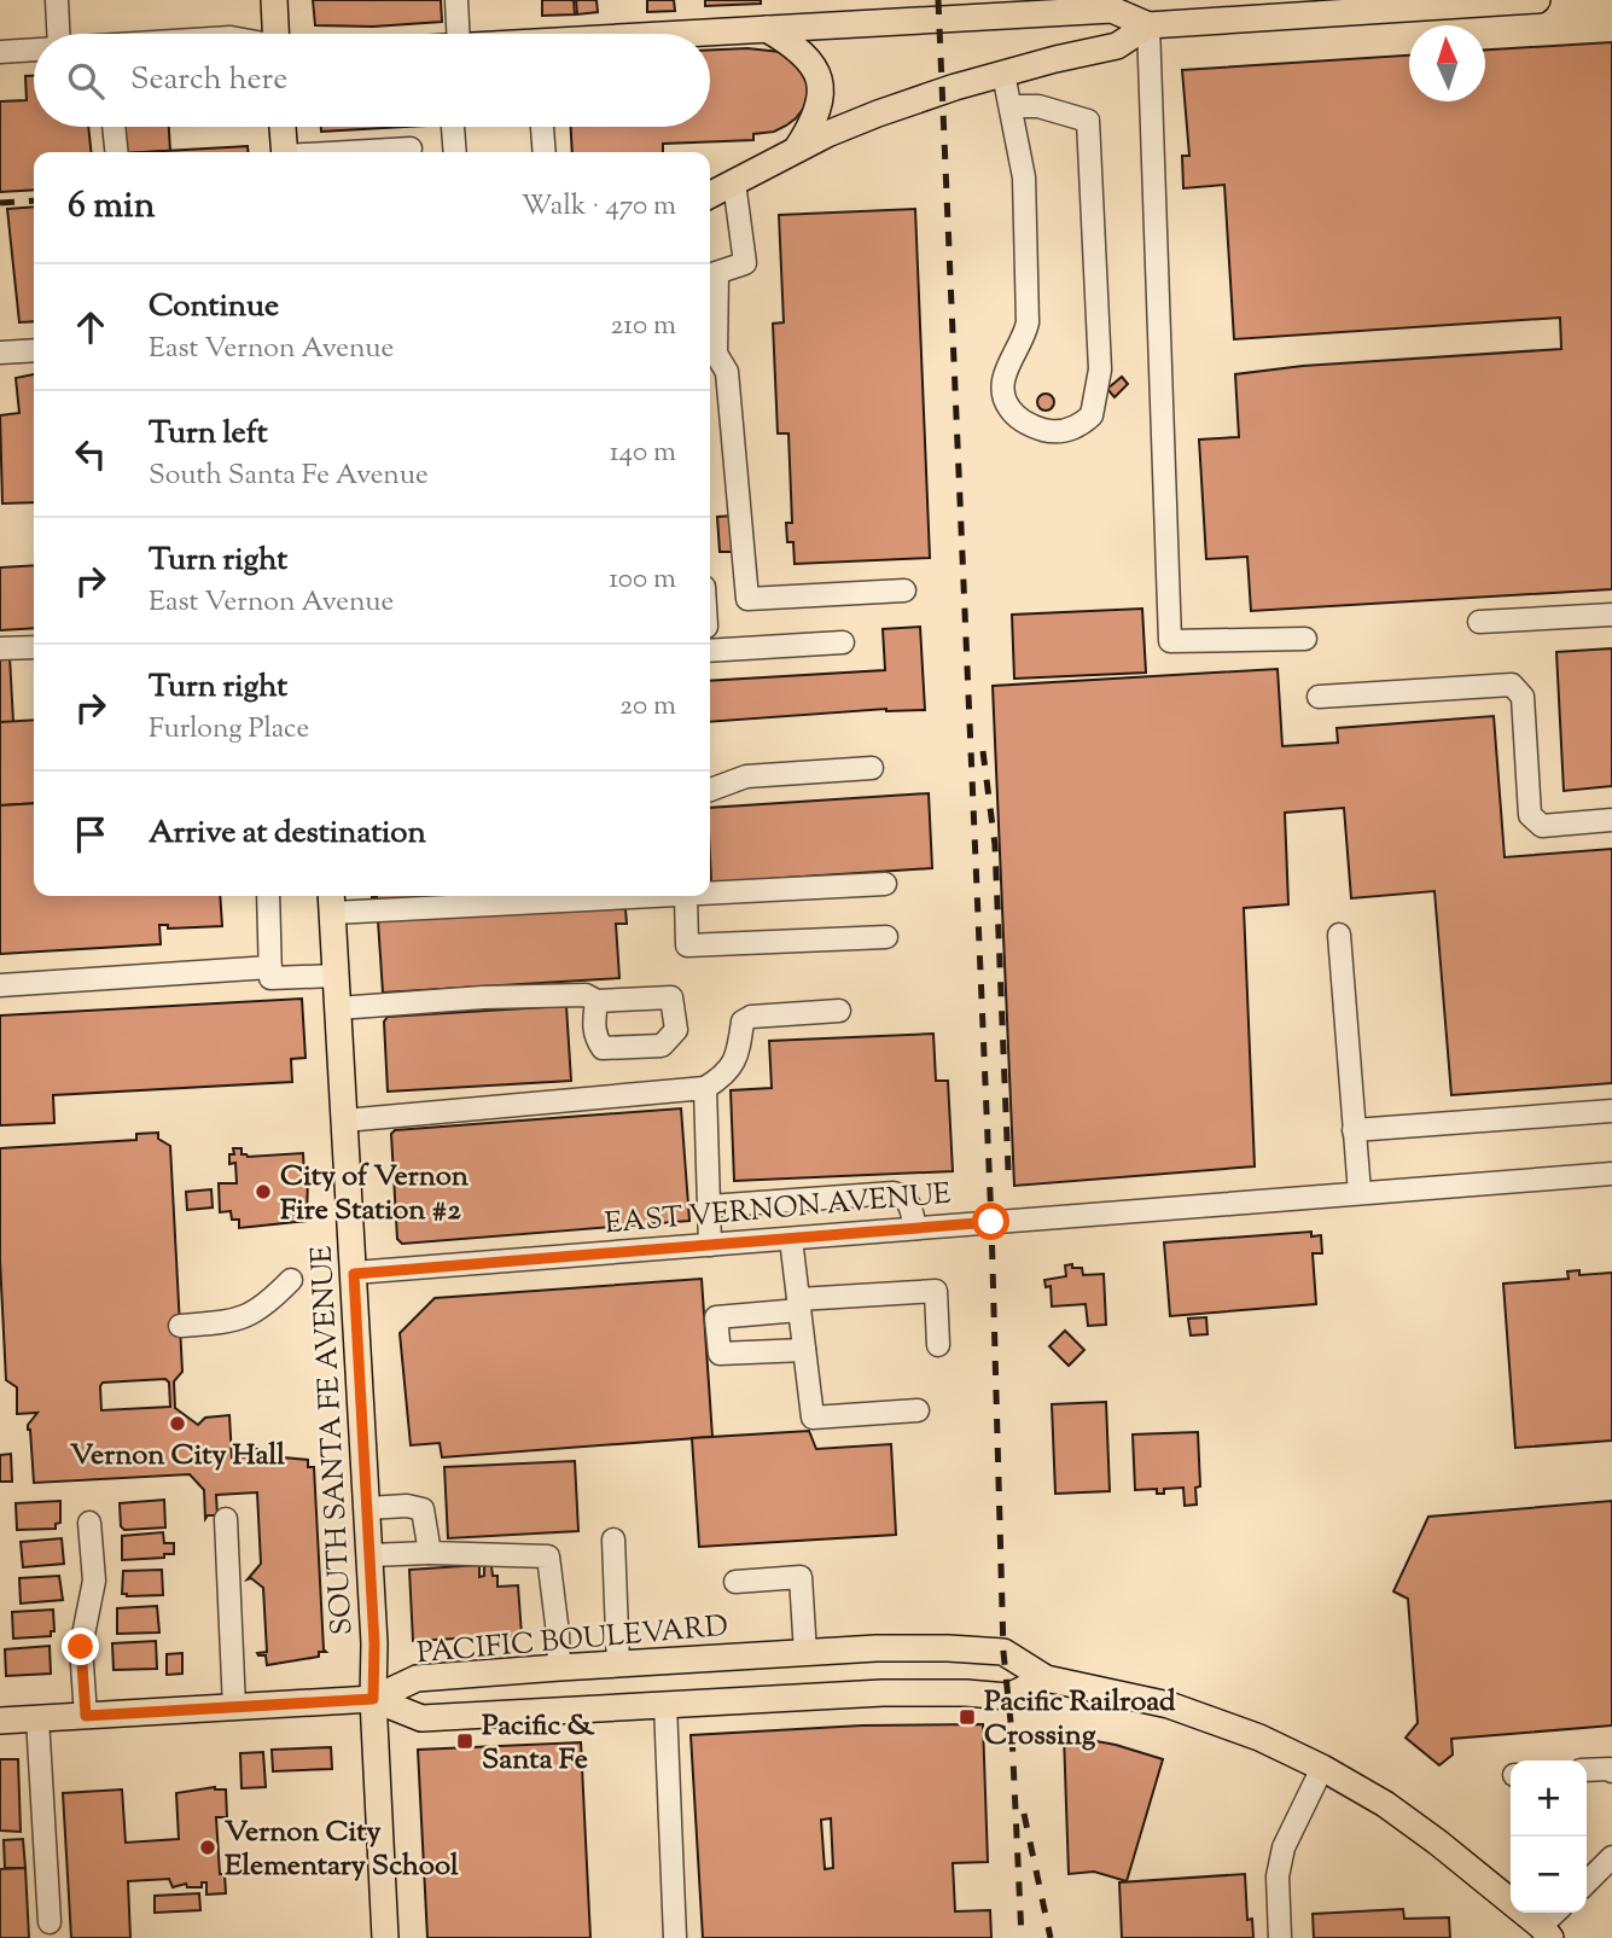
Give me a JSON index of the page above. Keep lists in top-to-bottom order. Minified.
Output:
{"streets":{"main road":["SOUTH SANTA FE AVENUE","PACIFIC BOULEVARD"],"street":["EAST VERNON AVENUE"]},"crossings":[["EAST VERNON AVENUE","SOUTH SANTA FE AVENUE"],["SOUTH SANTA FE AVENUE","PACIFIC BOULEVARD"]],"places":{"other":["City of Vernon Fire Station #2","Vernon City Hall","Vernon City Elementary School"],"transit":["Pacific Railroad Crossing","Pacific & Santa Fe"]},"north":"top","page":{"search":"Search here","heading":["6 min","Walk · 470 m"],"list":[["Continue","East Vernon Avenue","210 m"],["Turn left","South Santa Fe Avenue","140 m"],["Turn right","East Vernon Avenue","100 m"],["Turn right","Furlong Place","20 m"],"Arrive at destination"],"map_buttons":["+","−"]}}
